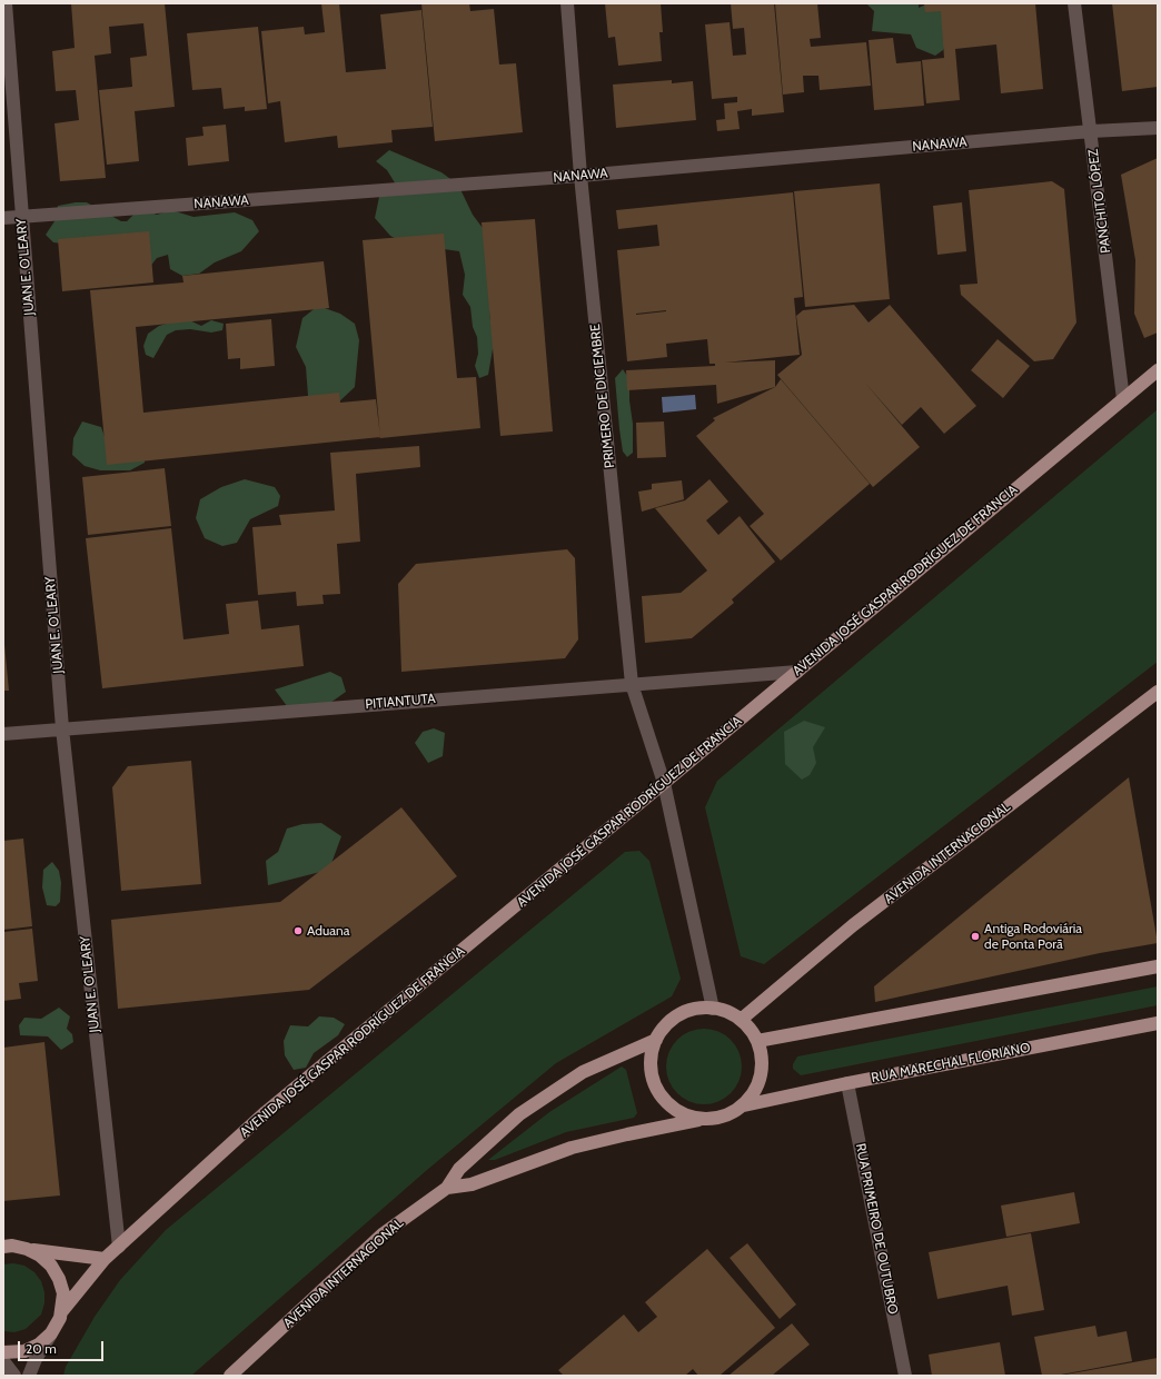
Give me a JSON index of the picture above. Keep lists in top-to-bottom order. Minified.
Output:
{"streets":{"main road":["AVENIDA JOSÉ GASPAR RODRÍGUEZ DE FRANCIA","AVENIDA INTERNACIONAL","RUA MARECHAL FLORIANO"],"street":["NANAWA","PANCHITO LÓPEZ","JUAN E. O'LEARY","PRIMERO DE DICIEMBRE","PITIANTUTA","RUA PRIMEIRO DE OUTUBRO"]},"crossings":[["NANAWA","PANCHITO LÓPEZ"],["NANAWA","JUAN E. O'LEARY"],["NANAWA","PRIMERO DE DICIEMBRE"],["PANCHITO LÓPEZ","AVENIDA JOSÉ GASPAR RODRÍGUEZ DE FRANCIA"],["JUAN E. O'LEARY","AVENIDA JOSÉ GASPAR RODRÍGUEZ DE FRANCIA"],["JUAN E. O'LEARY","PITIANTUTA"],["PRIMERO DE DICIEMBRE","AVENIDA JOSÉ GASPAR RODRÍGUEZ DE FRANCIA"],["PRIMERO DE DICIEMBRE","PITIANTUTA"],["PRIMERO DE DICIEMBRE","AVENIDA INTERNACIONAL"],["PRIMERO DE DICIEMBRE","RUA MARECHAL FLORIANO"],["AVENIDA JOSÉ GASPAR RODRÍGUEZ DE FRANCIA","PITIANTUTA"],["AVENIDA INTERNACIONAL","RUA MARECHAL FLORIANO"],["RUA MARECHAL FLORIANO","RUA PRIMEIRO DE OUTUBRO"]],"places":["Aduana","Antiga Rodoviária de Ponta Porã"],"scale_bar":"20 m"}
